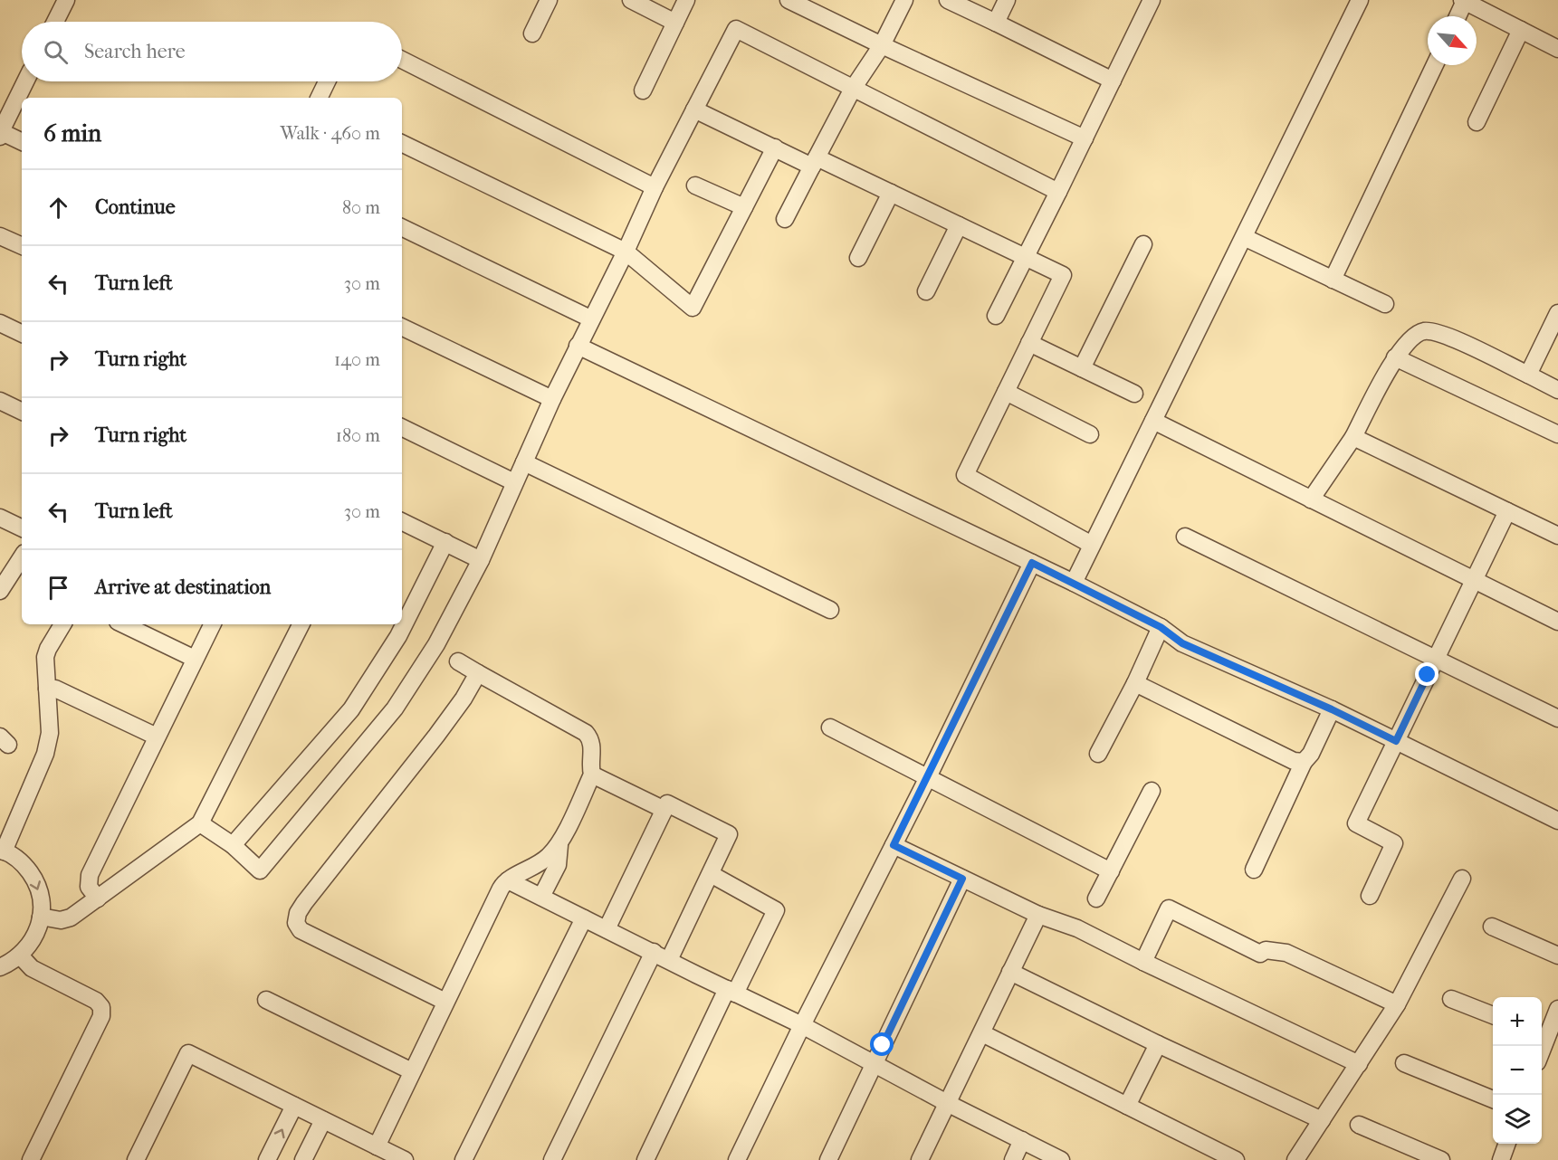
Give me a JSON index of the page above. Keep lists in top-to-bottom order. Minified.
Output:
{"north":"bottom right","page":{"search":"Search here","heading":["6 min","Walk · 460 m"],"list":[["Continue","80 m"],["Turn left","30 m"],["Turn right","140 m"],["Turn right","180 m"],["Turn left","30 m"],"Arrive at destination"],"map_buttons":["+","−"]}}
